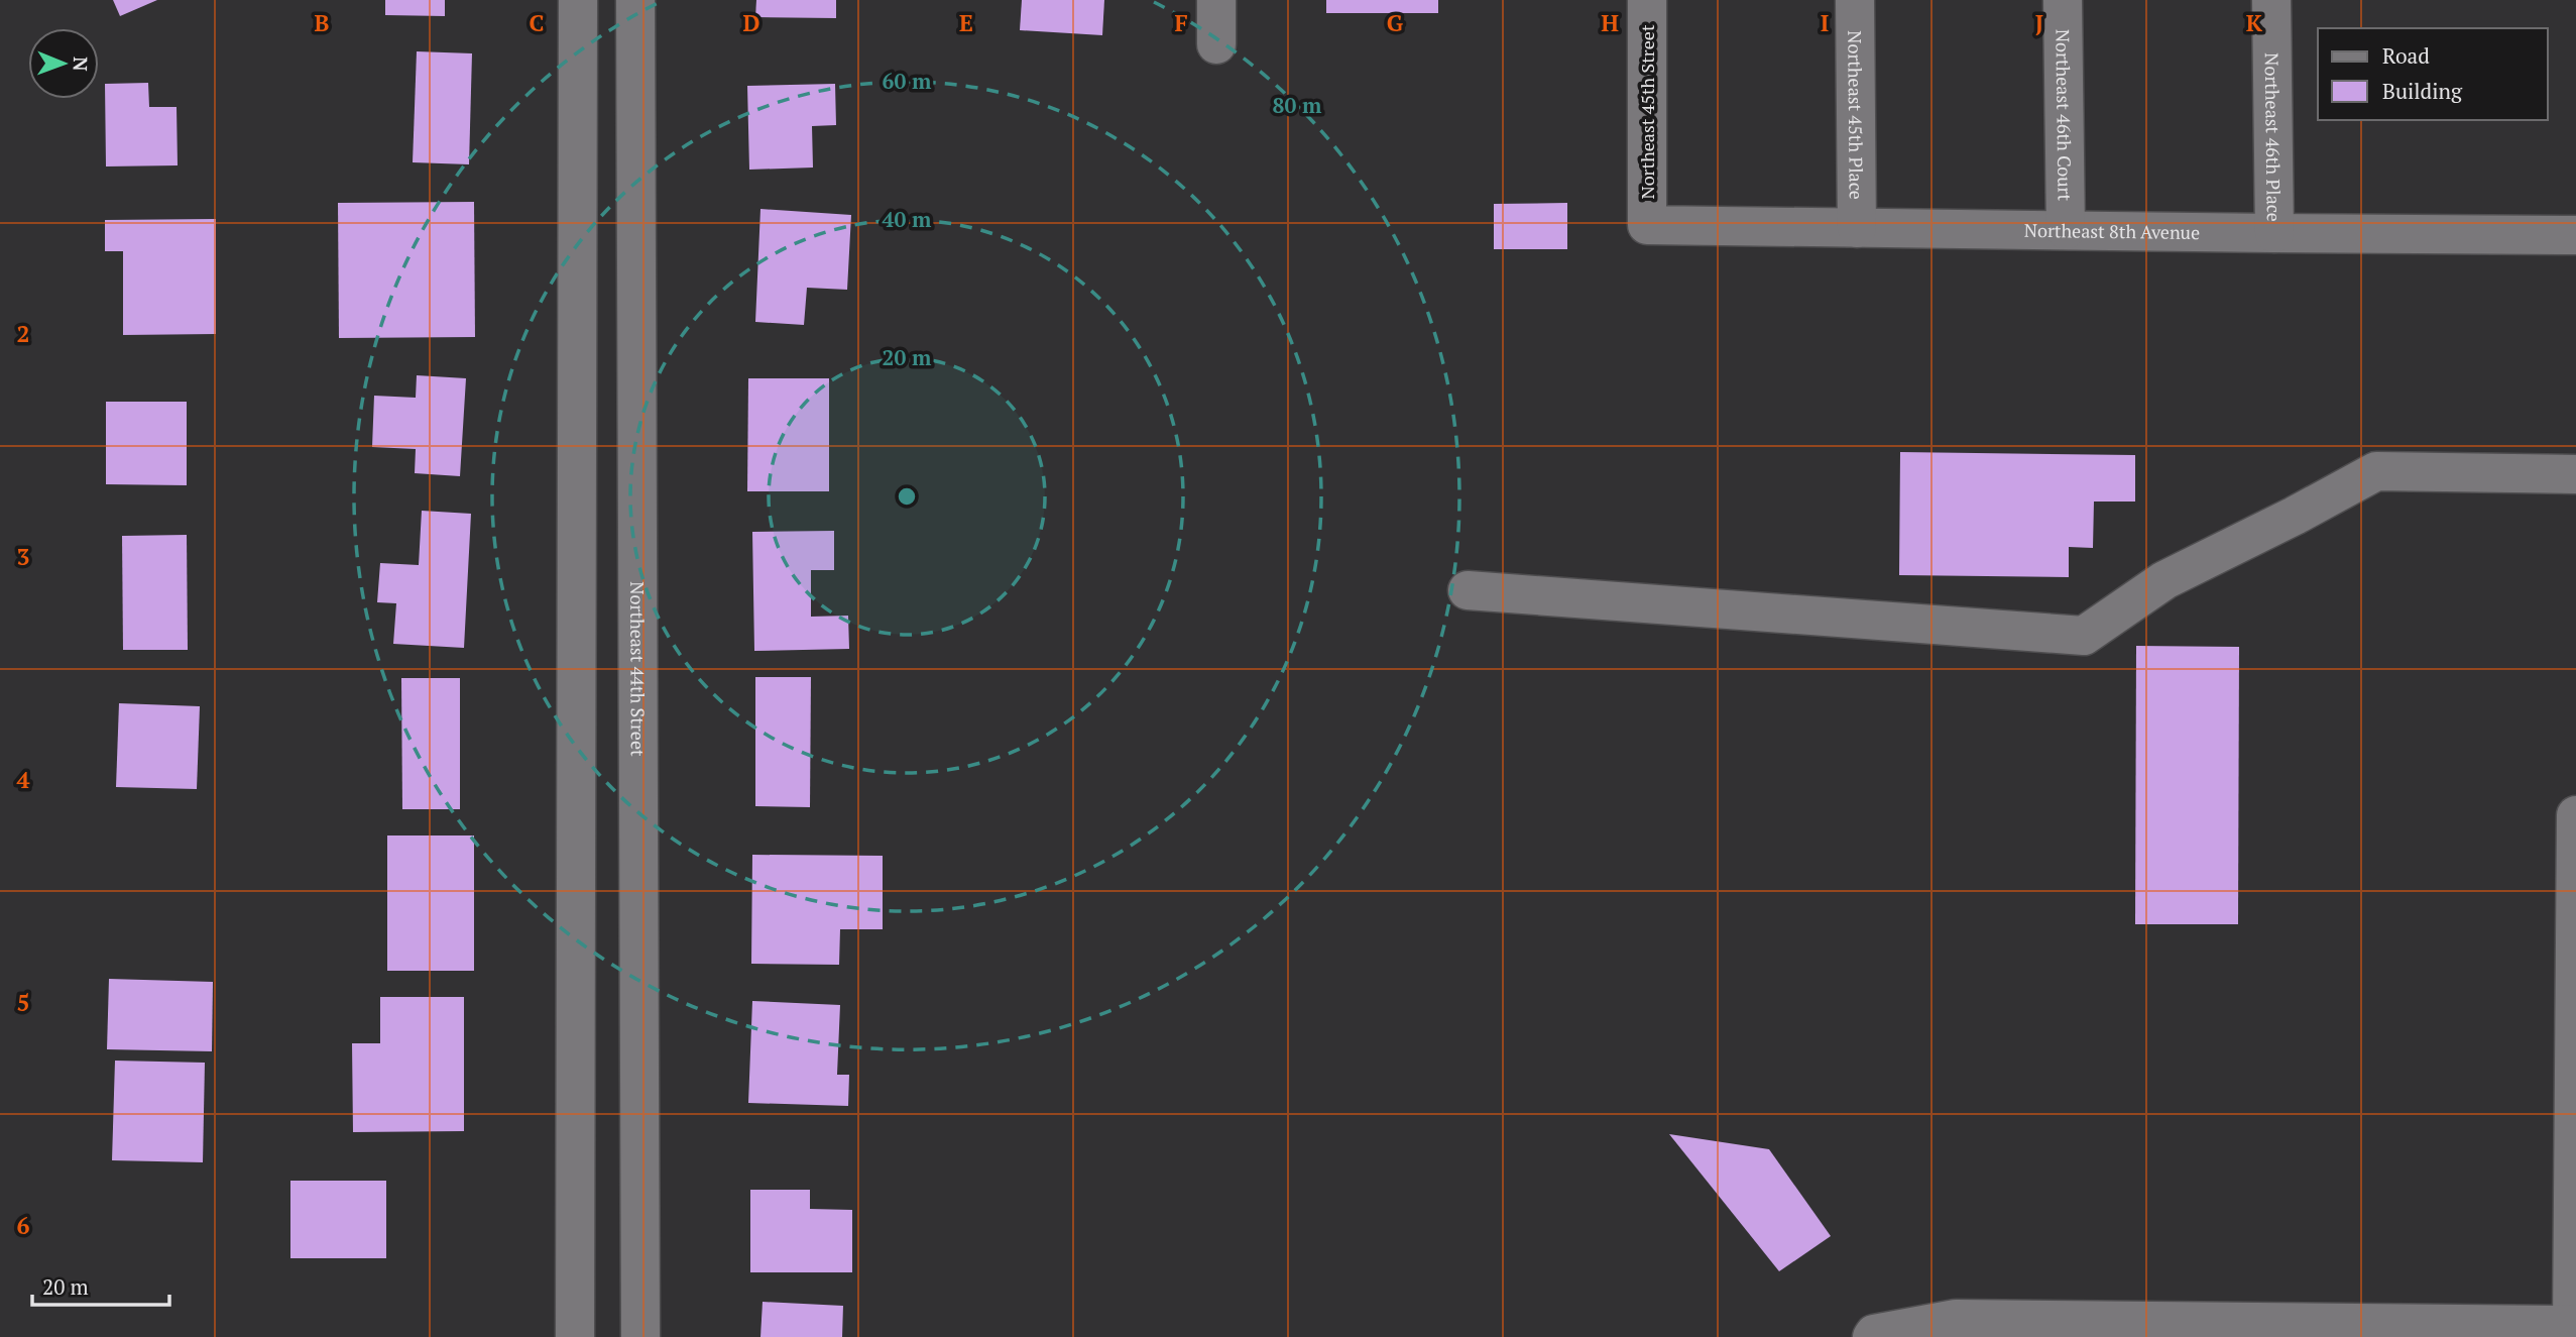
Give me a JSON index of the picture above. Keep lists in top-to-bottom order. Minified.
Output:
{"streets":{"street":["Northeast 45th Street","Northeast 45th Place","Northeast 46th Court","Northeast 46th Place","Northeast 8th Avenue","Northeast 44th Street"]},"crossings":[["Northeast 45th Street","Northeast 8th Avenue"],["Northeast 45th Place","Northeast 8th Avenue"],["Northeast 46th Court","Northeast 8th Avenue"],["Northeast 46th Place","Northeast 8th Avenue"]],"legend":["Road","Building"],"scale_bar":"20 m","north":"right","grid":{"columns":["B","C","D","E","F","G","H","I","J","K"],"rows":["2","3","4","5","6"]},"rings":["60 m","80 m","40 m","20 m"]}
